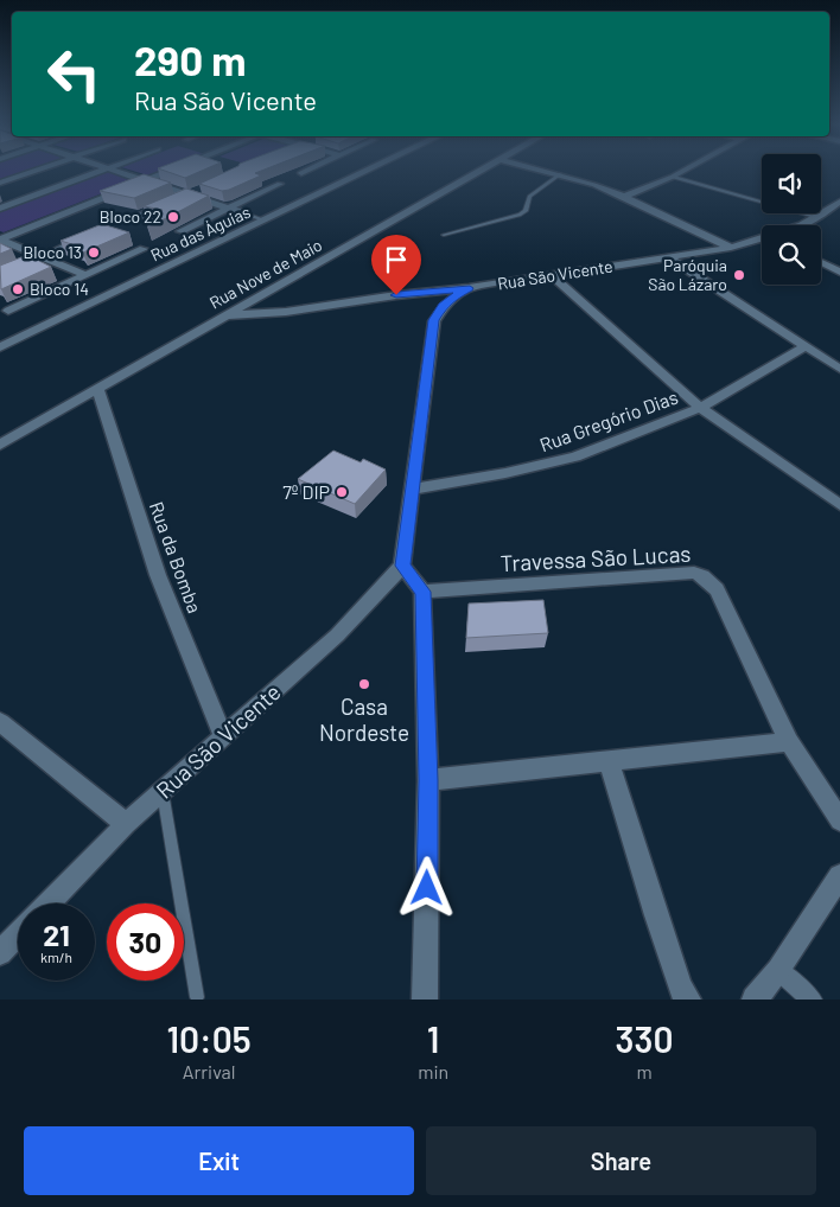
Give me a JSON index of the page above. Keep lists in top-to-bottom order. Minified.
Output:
{"streets":{"street":["Rua das Águias","Rua Nove de Maio","Rua São Vicente","Rua Gregório Dias","Rua da Bomba","Travessa São Lucas"]},"crossings":[["Rua Nove de Maio","Rua São Vicente"],["Rua Nove de Maio","Rua da Bomba"],["Rua São Vicente","Rua da Bomba"]],"places":["Bloco 22","Bloco 13","Paróquia São Lázaro","Bloco 14","7º DIP","Casa Nordeste"],"page":{"turn":["290 m","Rua São Vicente"],"speed":"21 km/h","limit":"30","eta":["10:05","Arrival","1","min","330","m"],"buttons":["Exit","Share"]}}
